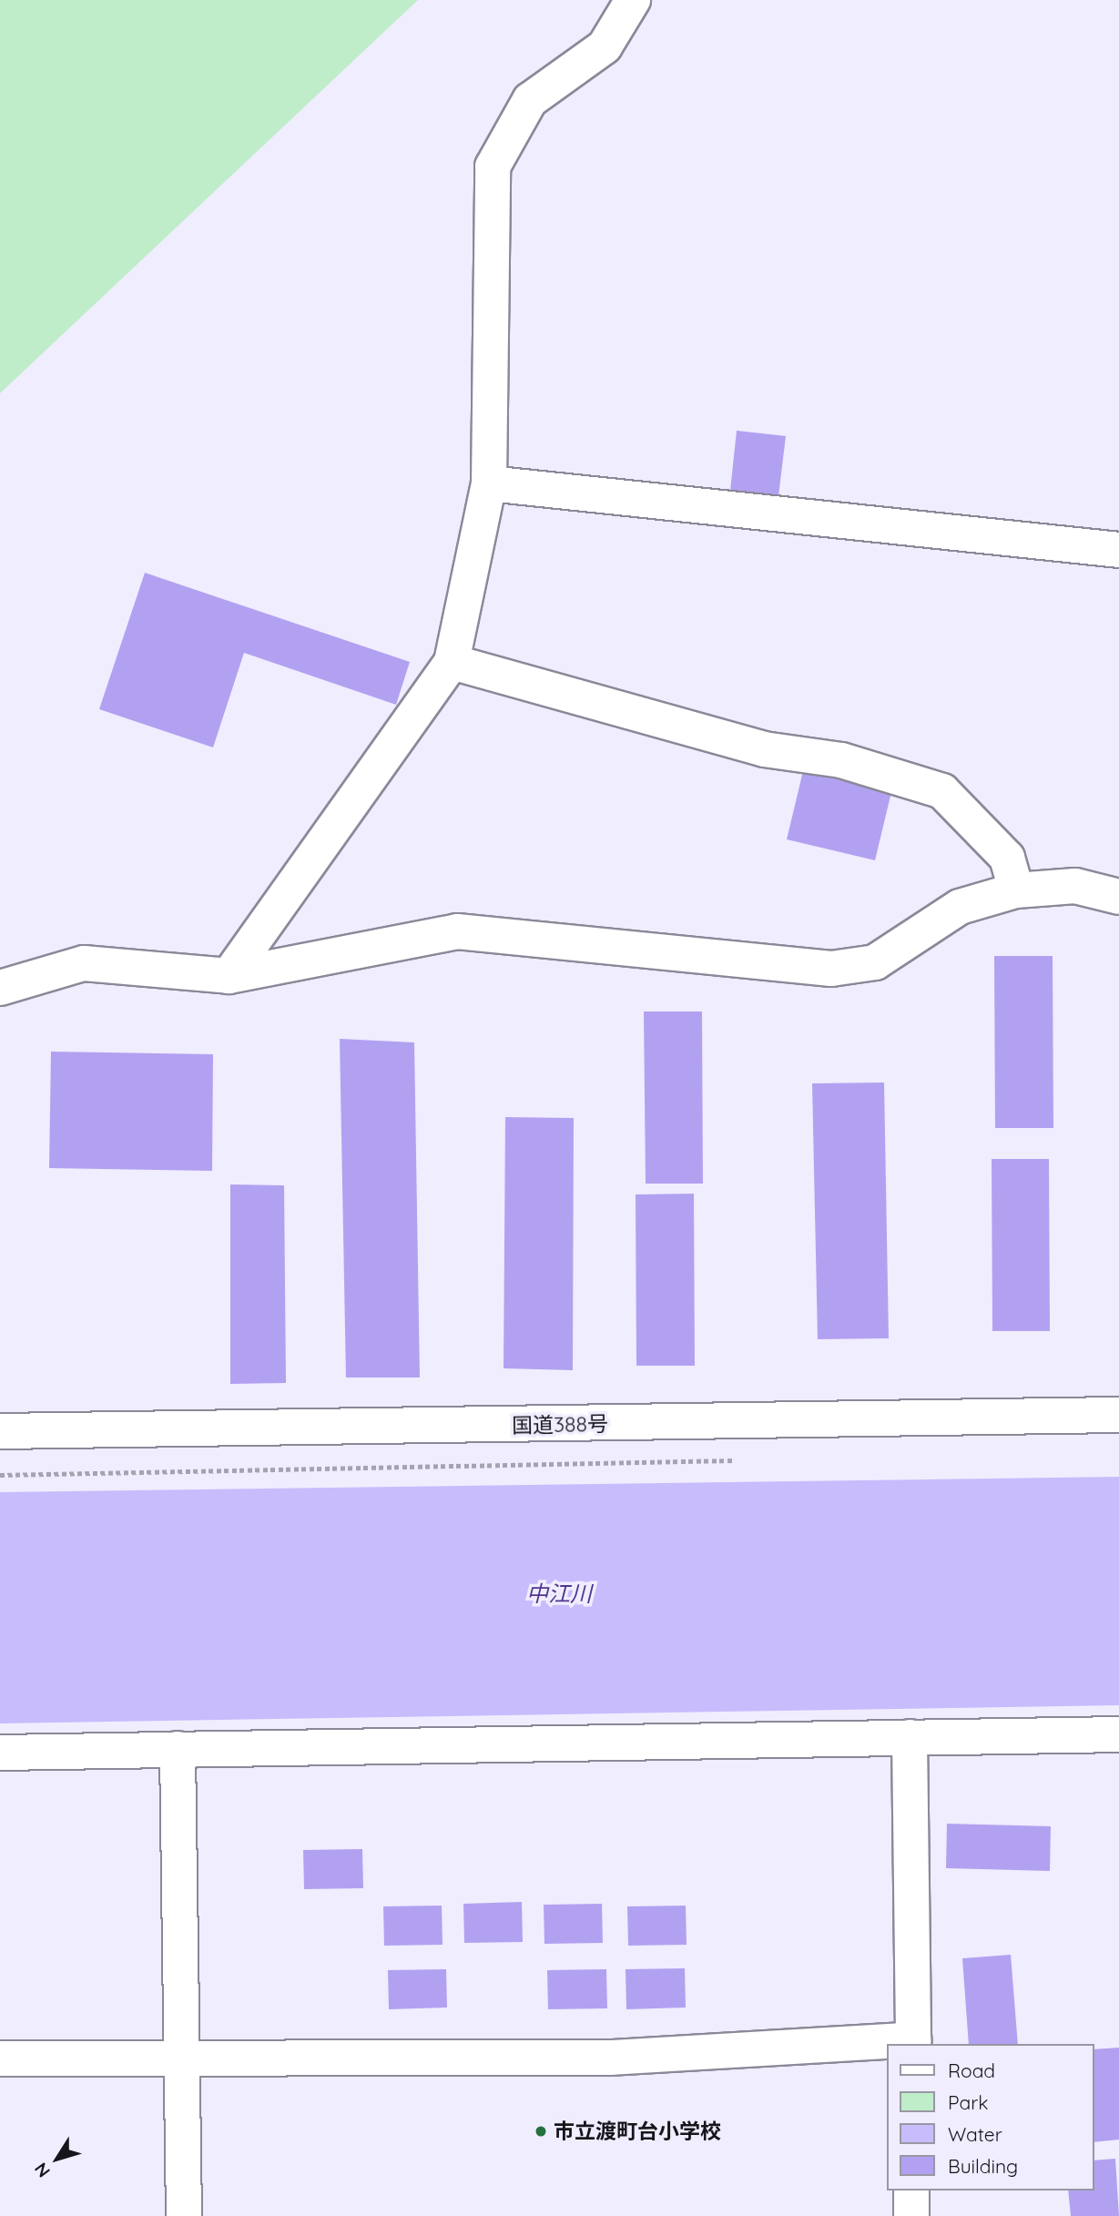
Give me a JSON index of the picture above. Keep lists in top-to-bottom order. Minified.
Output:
{"streets":{"main road":["国道388号"]},"water":["中江川"],"places":["市立渡町台小学校"],"legend":["Road","Park","Water","Building"],"north":"bottom left"}
